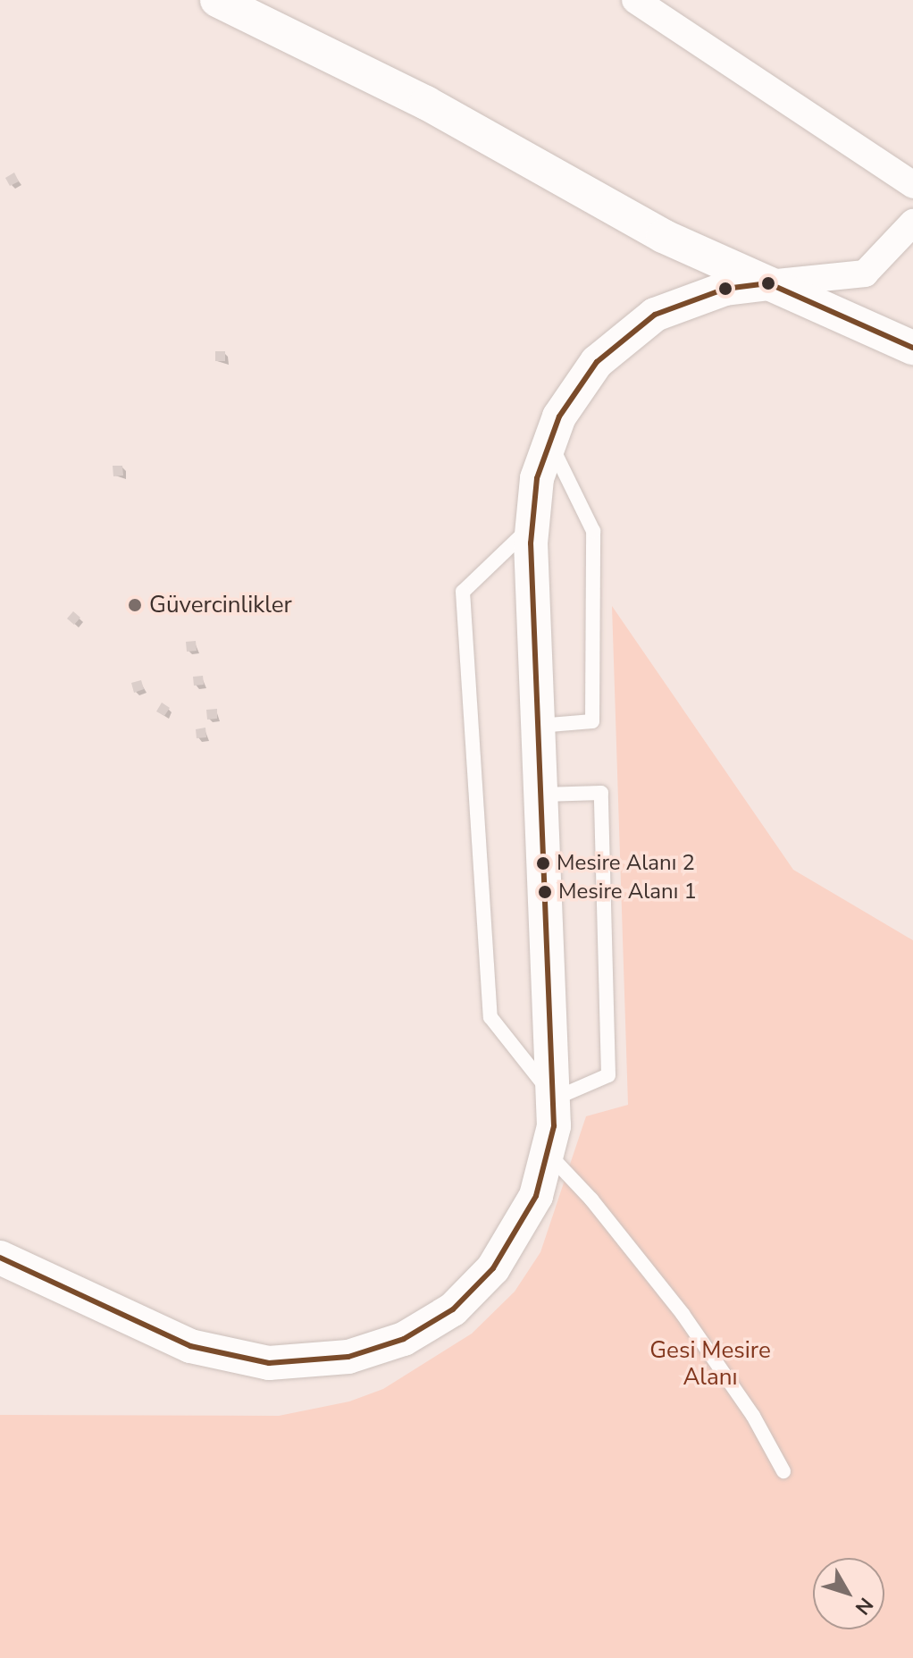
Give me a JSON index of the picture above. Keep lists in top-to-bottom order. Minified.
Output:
{"parks":["Gesi Mesire Alanı"],"places":["Güvercinlikler","Mesire Alanı 2","Mesire Alanı 1"],"north":"bottom right"}
